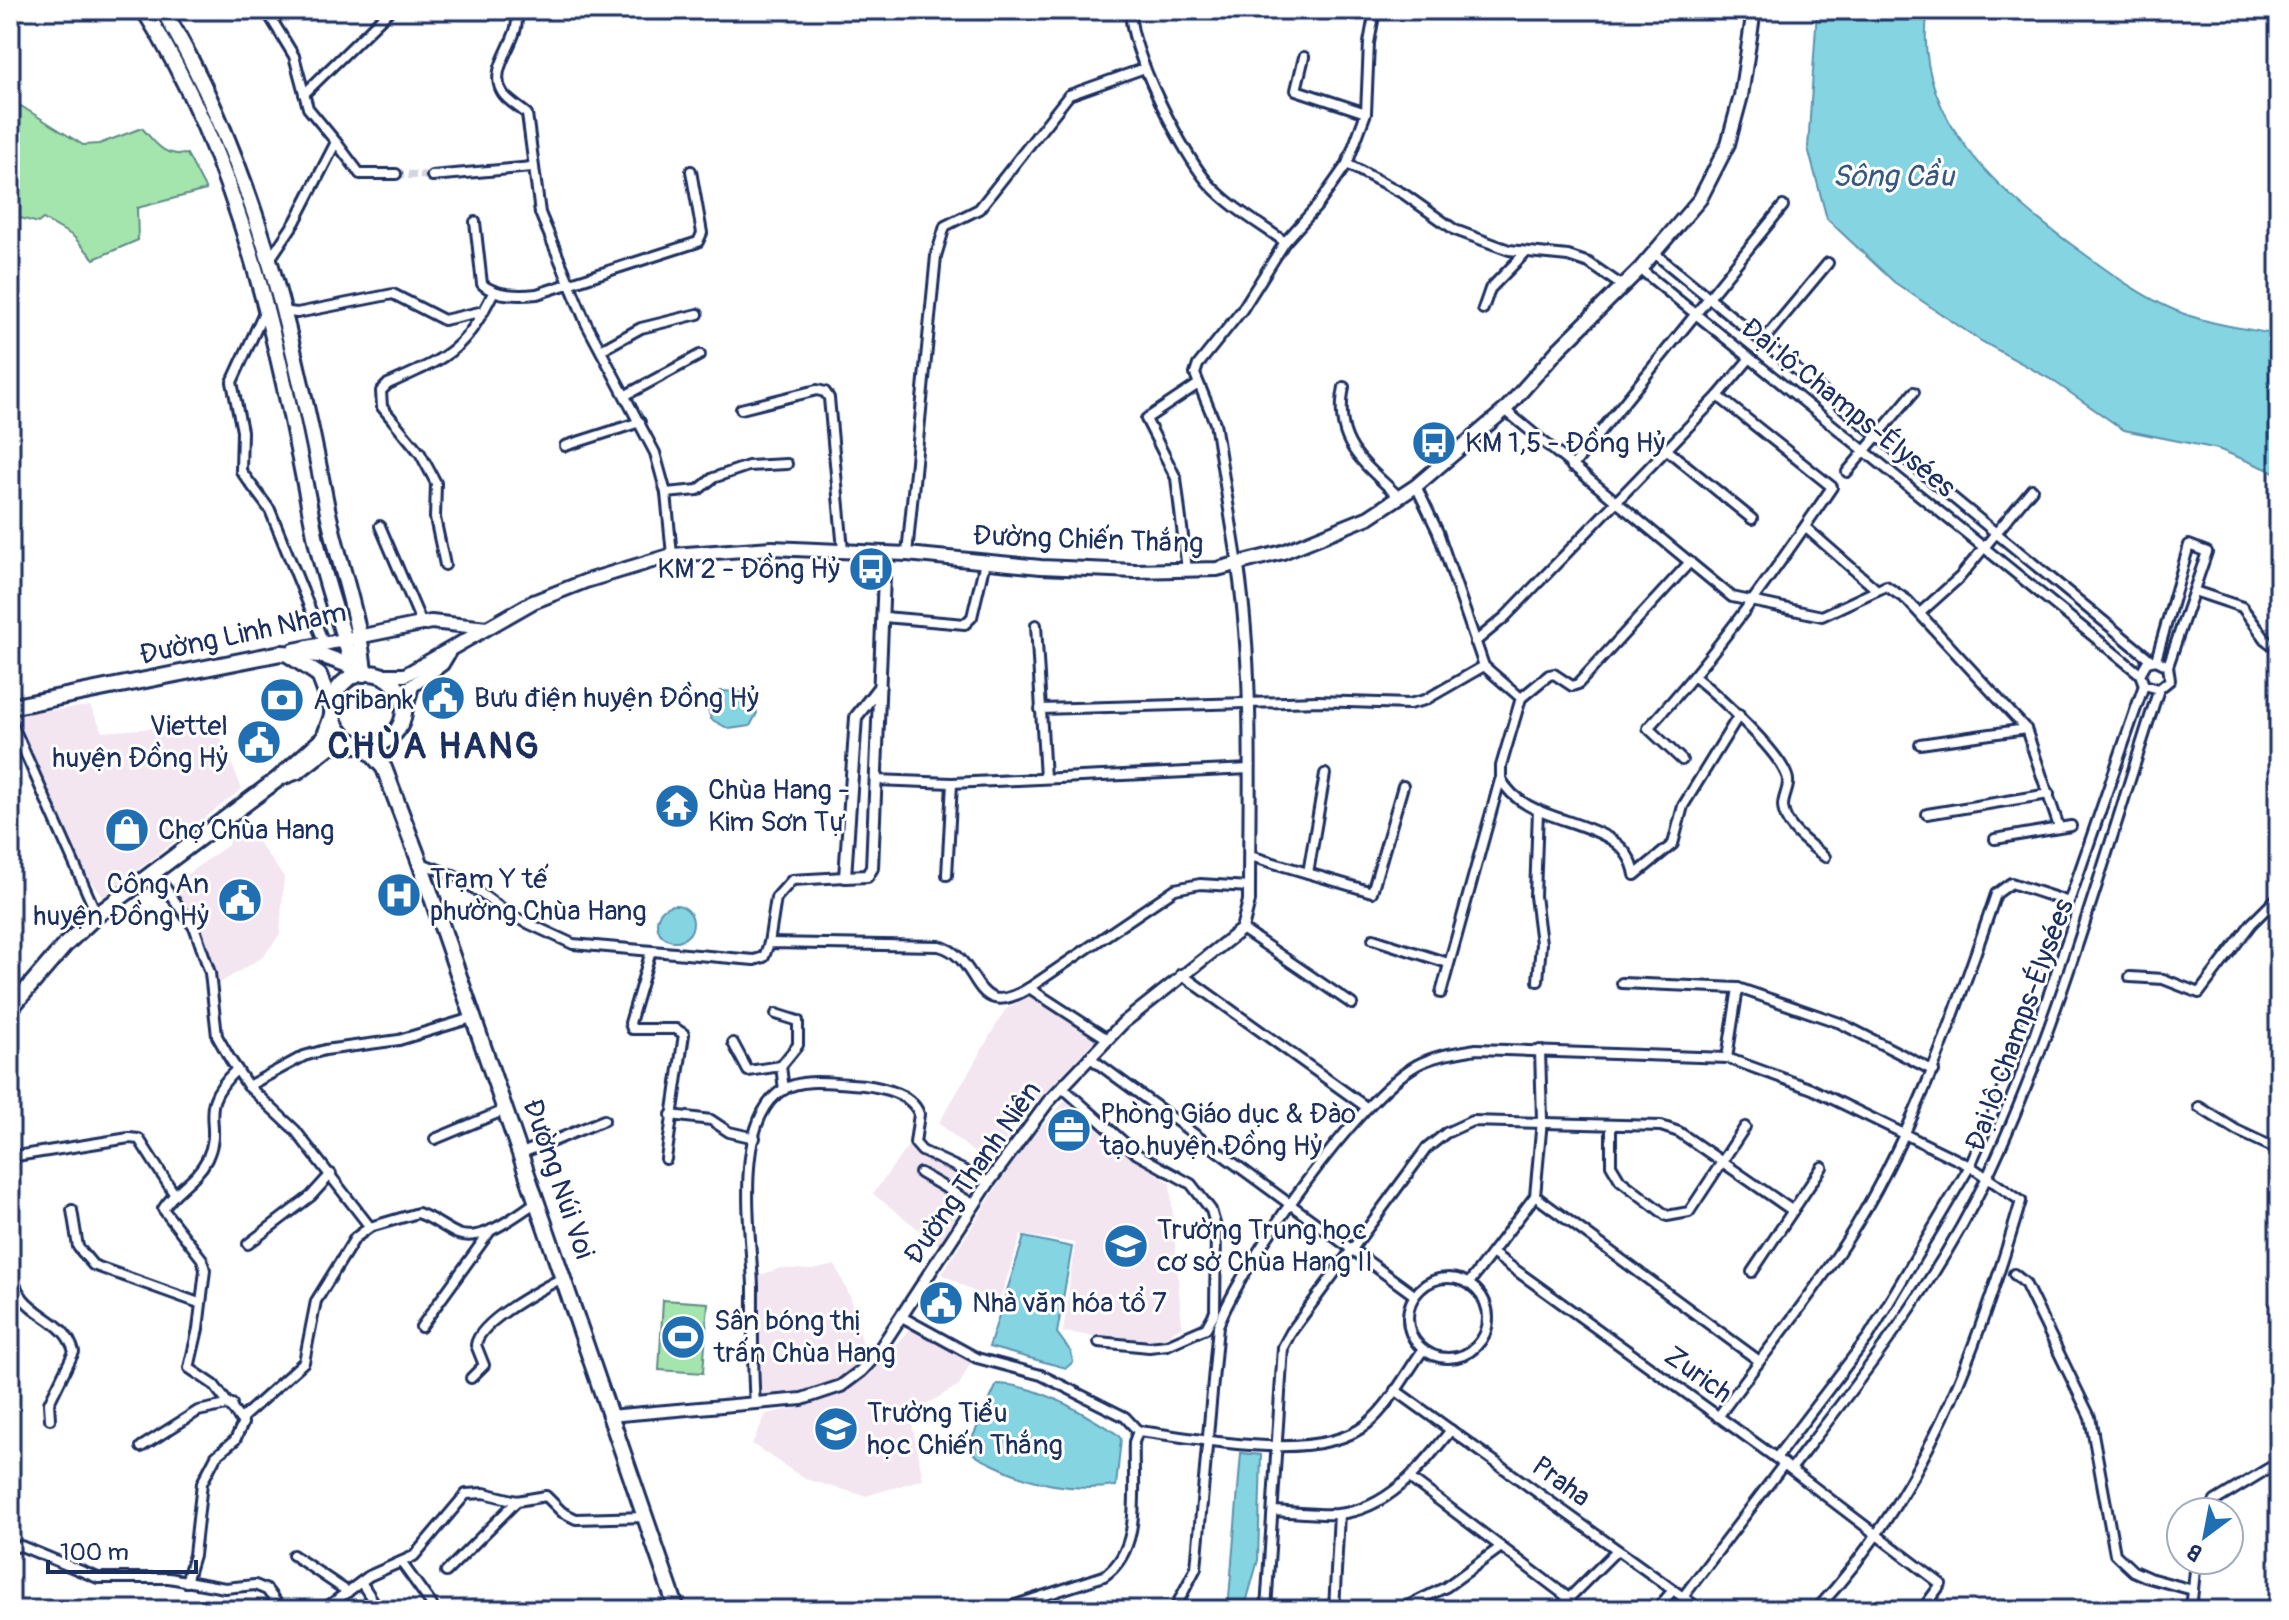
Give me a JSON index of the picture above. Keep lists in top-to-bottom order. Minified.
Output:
{"streets":{"main road":["Đường Chiến Thắng","Đường Linh Nham","Đường Núi Voi"],"street":["Đại lộ Champs-Élysées","Đường Thanh Niên","Zurich","Praha"]},"crossings":[["Đại lộ Champs-Élysées","Đường Chiến Thắng"],["Đại lộ Champs-Élysées","Zurich"],["Đại lộ Champs-Élysées","Praha"],["Đường Chiến Thắng","Đường Linh Nham"],["Đường Chiến Thắng","Đường Núi Voi"],["Đường Thanh Niên","Đường Núi Voi"]],"districts":["CHÙA HANG"],"water":["Sông Cầu"],"places":{"bus stop":["KM 1,5 - Đồng Hỷ","KM 2 - Đồng Hỷ"],"public building":["Bưu điện huyện Đồng Hỷ","Viettel huyện Đồng Hỷ","Công An huyện Đồng Hỷ","Nhà văn hóa tổ 7"],"bank":["Agribank"],"temple":["Chùa Hang - Kim Sơn Tự"],"shop":["Chợ Chùa Hang"],"hospital":["Trạm Y tế phường Chùa Hang"],"office":["Phòng Giáo dục & Đào tạo huyện Đồng Hỷ"],"school or university":["Trường Trung học cơ sở Chùa Hang II","Trường Tiểu học Chiến Thắng"],"sports":["Sân bóng thị trấn Chùa Hang"]},"scale_bar":"100 m","north":"bottom left"}
